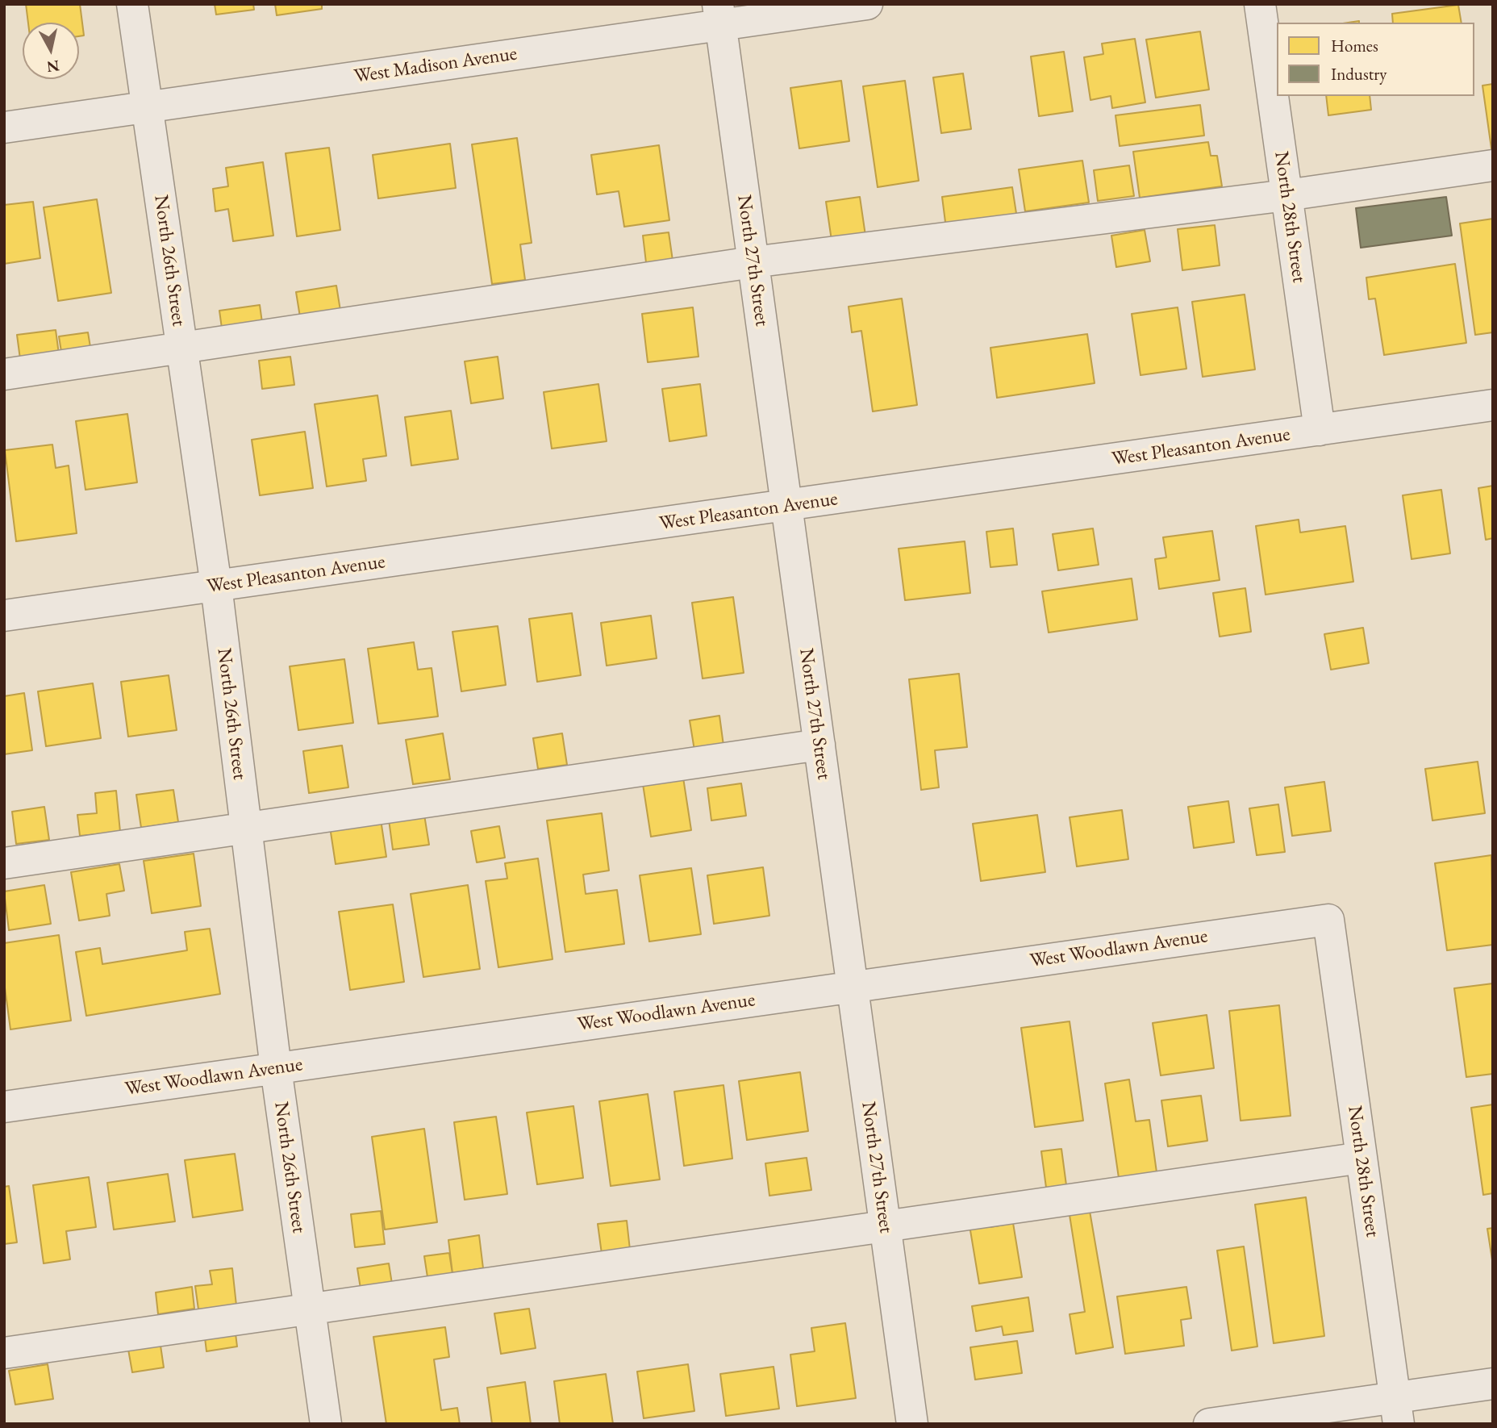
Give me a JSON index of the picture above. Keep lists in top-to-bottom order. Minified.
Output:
{"streets":{"street":["West Madison Avenue","North 28th Street","North 26th Street","North 27th Street","West Pleasanton Avenue","West Woodlawn Avenue"]},"crossings":[["West Madison Avenue","North 26th Street"],["West Madison Avenue","North 27th Street"],["North 28th Street","West Pleasanton Avenue"],["North 28th Street","West Woodlawn Avenue"],["North 26th Street","West Pleasanton Avenue"],["North 26th Street","West Woodlawn Avenue"],["North 27th Street","West Pleasanton Avenue"],["North 27th Street","West Woodlawn Avenue"]],"legend":["Homes","Industry"],"north":"bottom"}
